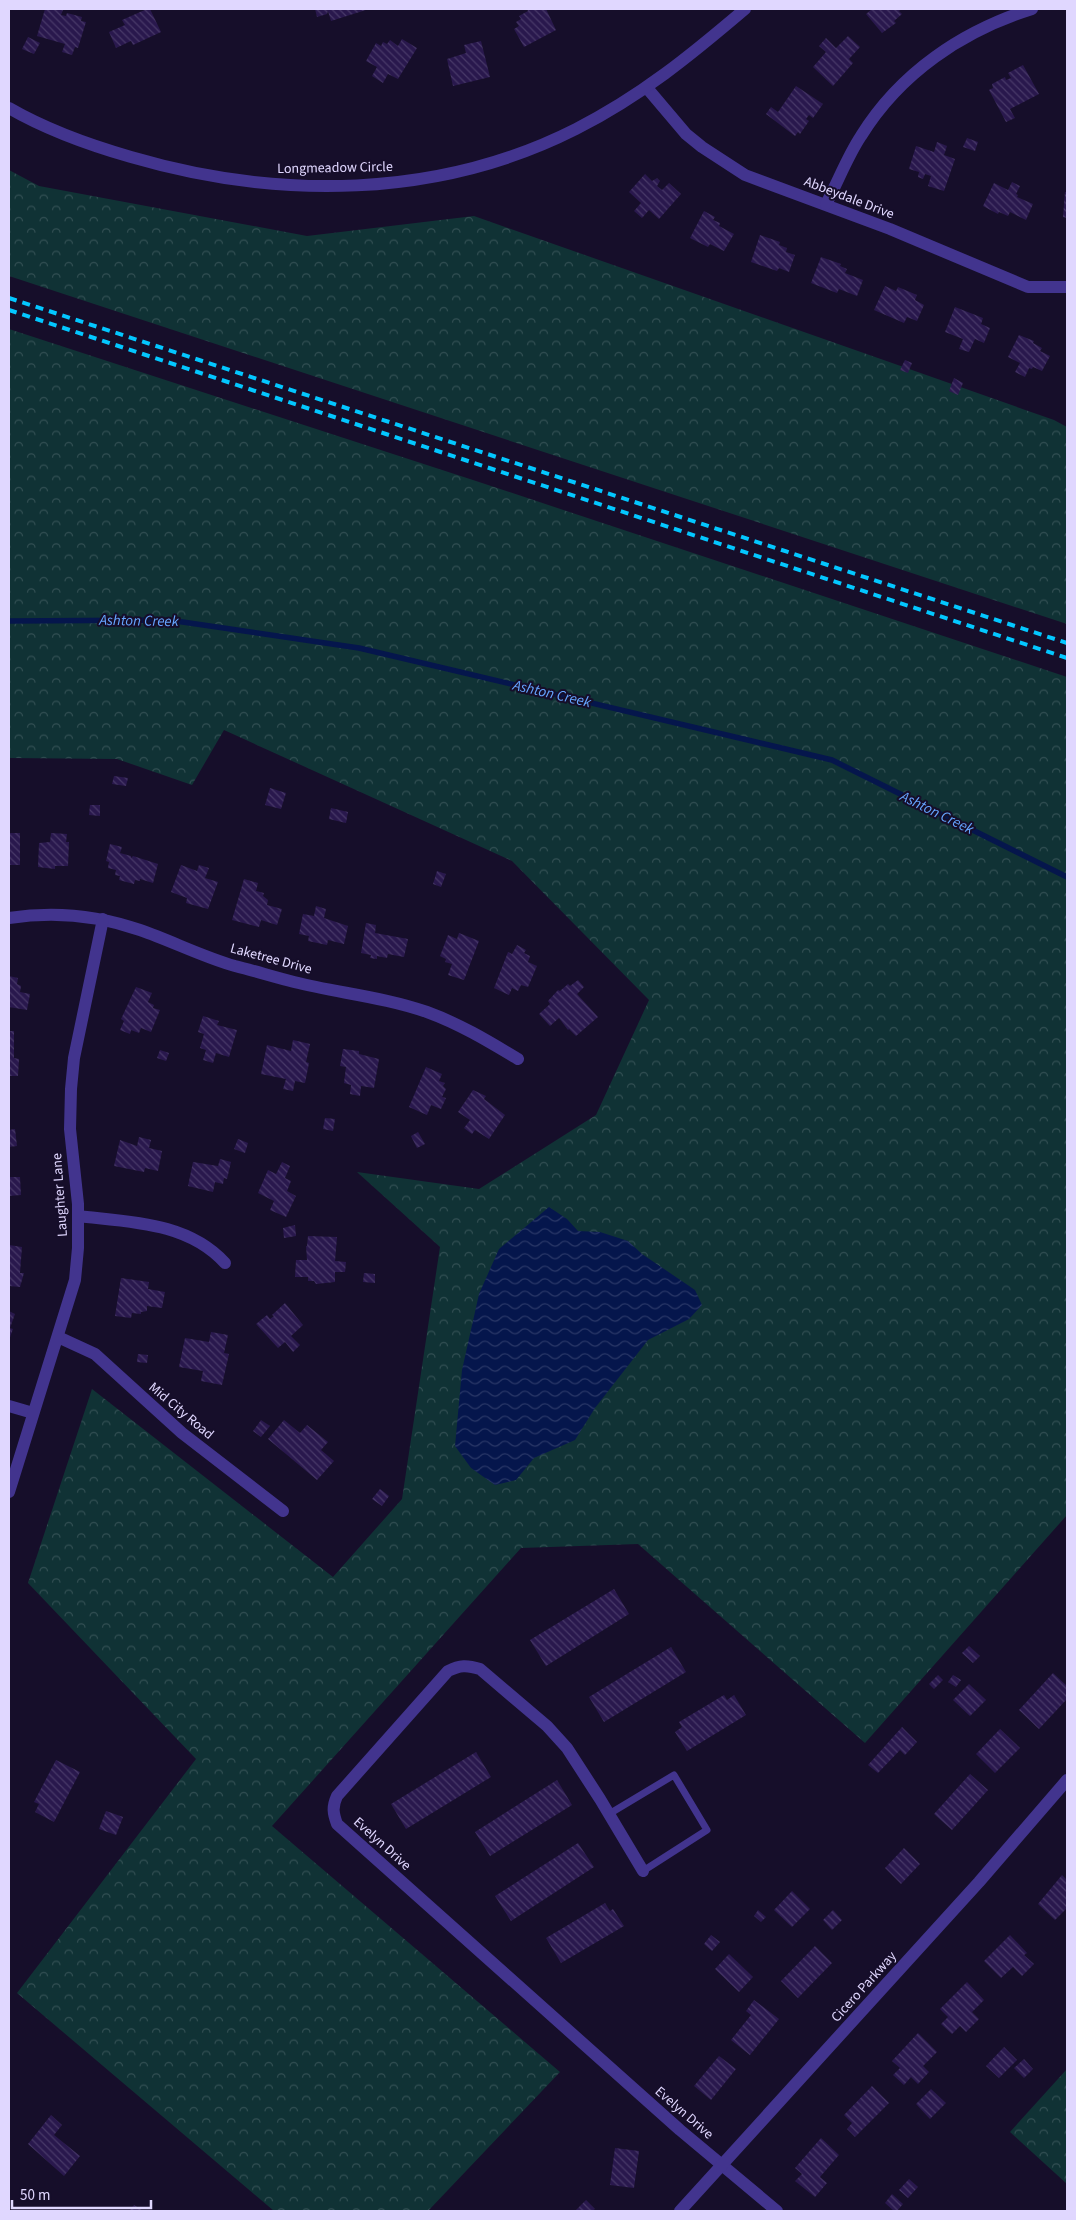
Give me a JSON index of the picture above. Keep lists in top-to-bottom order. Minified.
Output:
{"streets":{"street":["Longmeadow Circle","Abbeydale Drive","Laketree Drive","Laughter Lane","Mid City Road","Evelyn Drive","Cicero Parkway"]},"crossings":[["Longmeadow Circle","Abbeydale Drive"],["Laketree Drive","Laughter Lane"],["Laughter Lane","Mid City Road"],["Evelyn Drive","Cicero Parkway"]],"water":["Ashton Creek"],"scale_bar":"50 m"}
